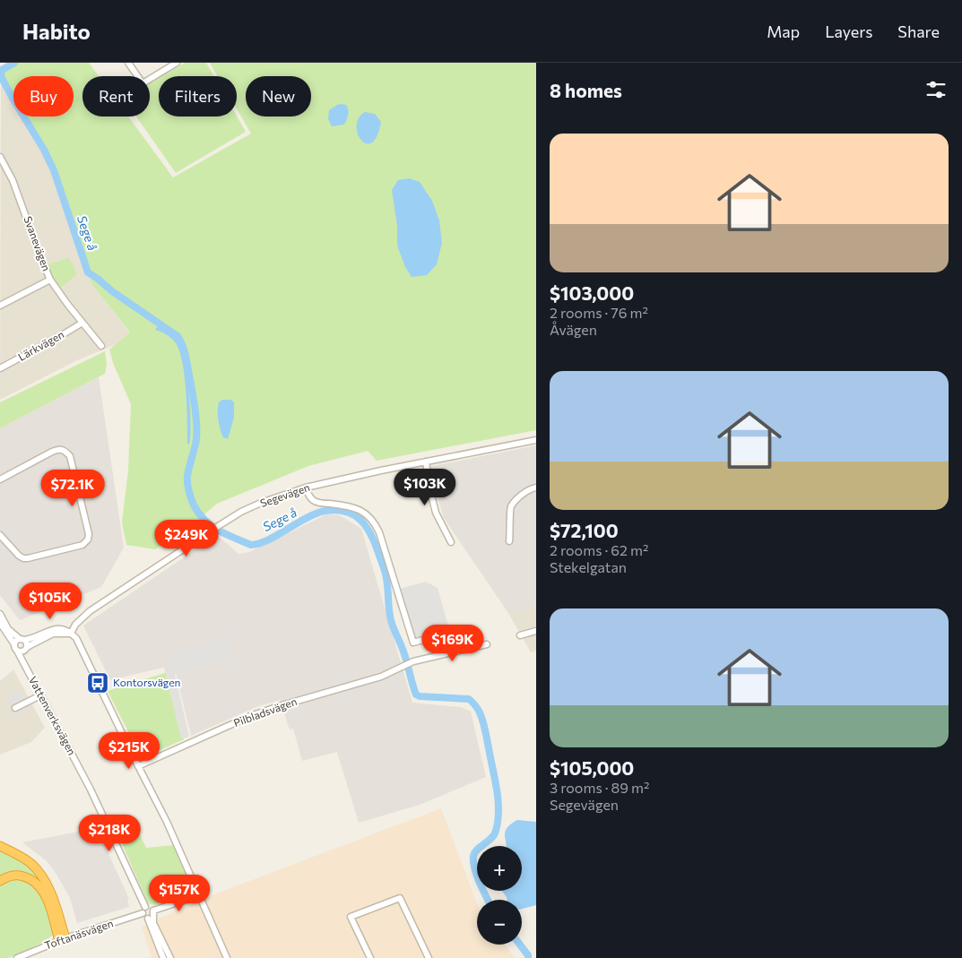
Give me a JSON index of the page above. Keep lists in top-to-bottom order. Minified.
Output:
{"streets":{"street":["Svanevägen","Lärkvägen","Segevägen","Pilbladsvägen","Vattenverksvägen","Toftanäsvägen"]},"crossings":[["Svanevägen","Lärkvägen"]],"water":["Sege å"],"places":{"bus stop":["Kontorsvägen"]},"page":{"header":"Habito","nav":["Map","Layers","Share"],"heading":"8 homes","chip":["Buy","Rent","Filters","New"],"list":[{"name":"$103,000","note":"2 rooms · 76 m² · Åvägen"},{"name":"$72,100","note":"2 rooms · 62 m² · Stekelgatan"},{"name":"$105,000","note":"3 rooms · 89 m² · Segevägen"}],"price":["$103K","$72.1K","$249K","$105K","$169K","$215K","$218K","$157K"],"map_buttons":["+","−"]}}
